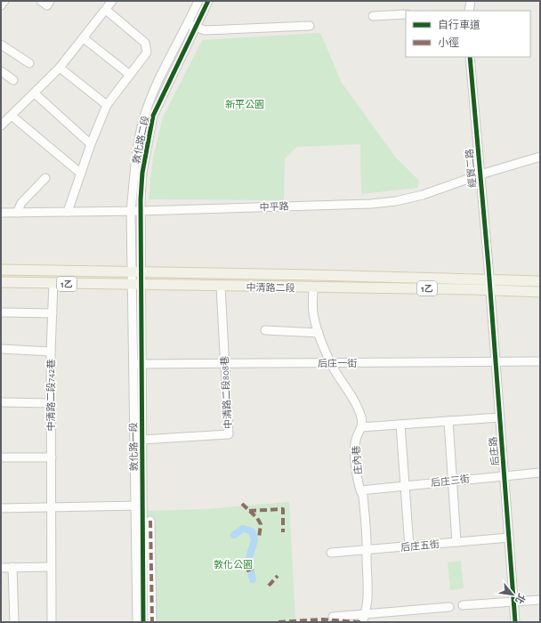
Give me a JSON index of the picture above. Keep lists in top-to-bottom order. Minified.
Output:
{"streets":{"main road":["1乙","中清路二段"],"street":["敦化路二段","經貿二路","中平路","后庄一街","中清路二段808巷","中清路二段742巷","敦化路一段","后庄路","庄內巷","后庄三街","后庄五街"]},"crossings":[["敦化路二段","中平路"],["敦化路二段","中清路二段"],["敦化路二段","敦化路一段"],["經貿二路","中平路"],["經貿二路","中清路二段"],["經貿二路","后庄路"],["中清路二段","中清路二段808巷"],["中清路二段","中清路二段742巷"],["中清路二段","敦化路一段"],["中清路二段","后庄路"],["中清路二段","庄內巷"],["后庄一街","中清路二段808巷"],["后庄一街","敦化路一段"],["后庄一街","后庄路"],["后庄一街","庄內巷"],["中清路二段808巷","敦化路一段"],["后庄路","后庄三街"],["后庄路","后庄五街"],["庄內巷","后庄三街"],["庄內巷","后庄五街"]],"parks":["新平公園","敦化公園"],"legend":["自行車道","小徑"],"north":"bottom right"}
